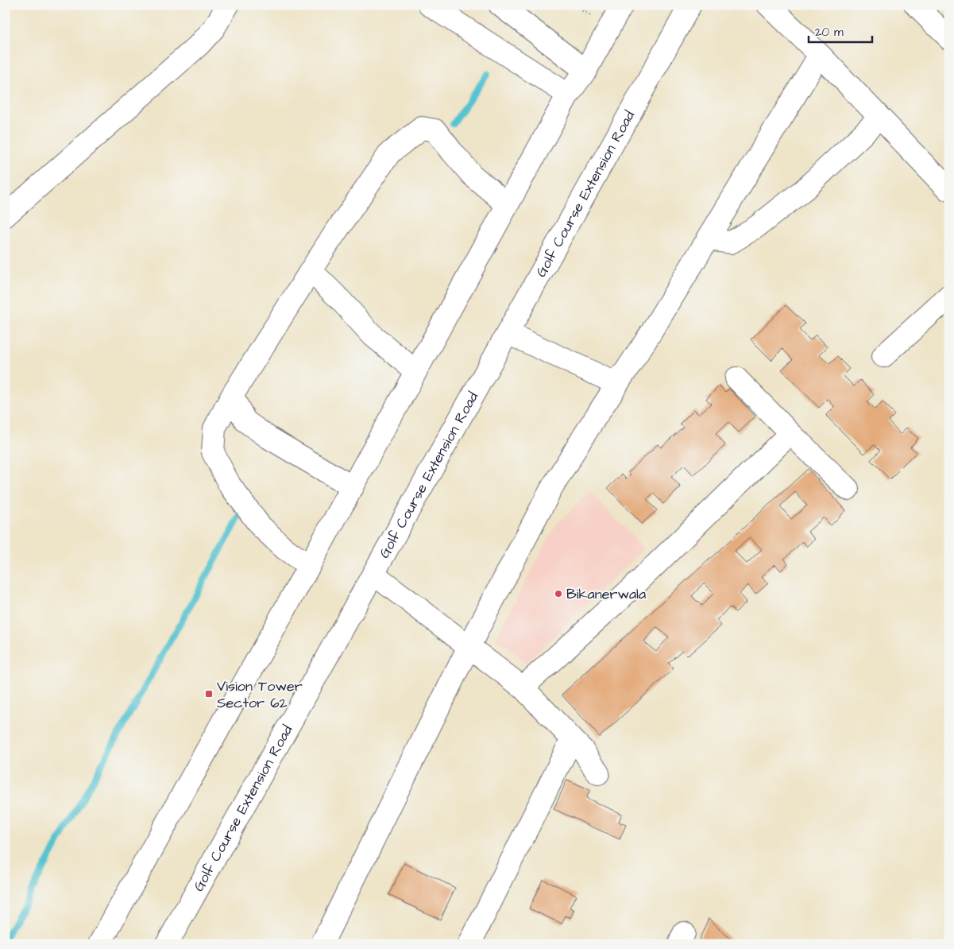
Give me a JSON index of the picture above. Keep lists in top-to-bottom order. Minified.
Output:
{"streets":{"main road":["Golf Course Extension Road"]},"places":{"other":["Bikanerwala"],"transit":["Vision Tower Sector 62"]},"scale_bar":"20 m"}
